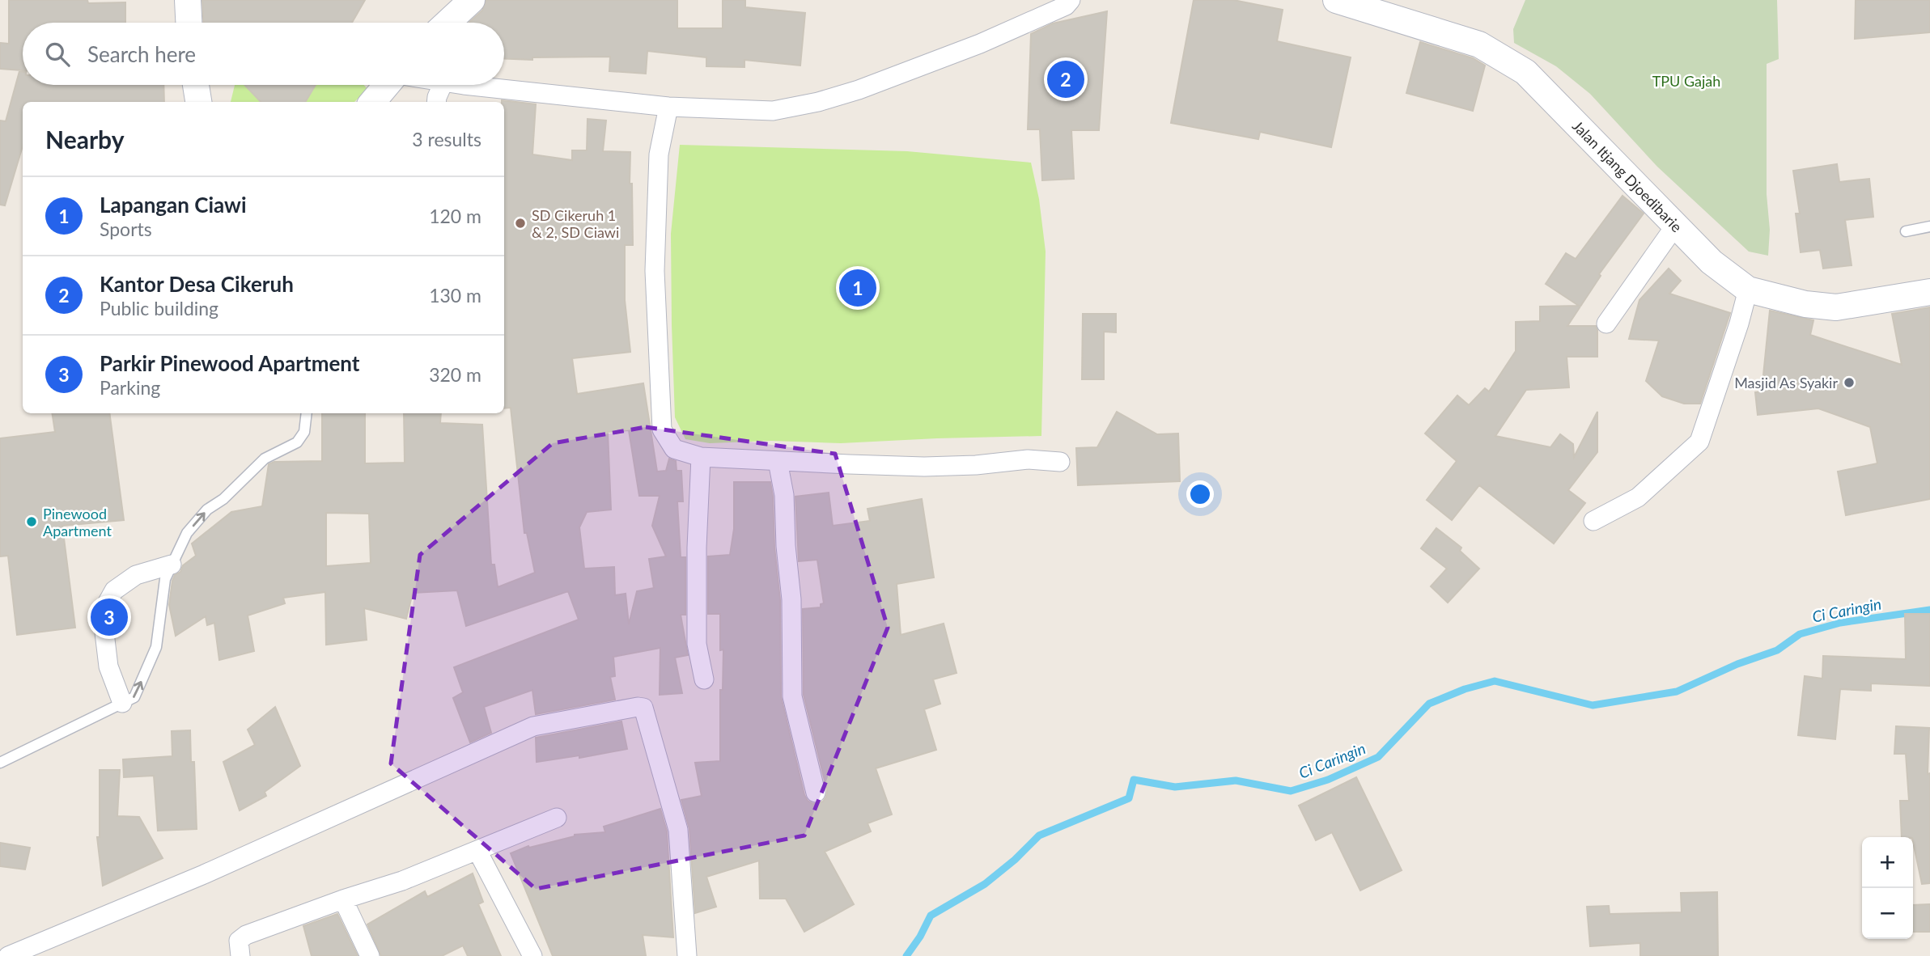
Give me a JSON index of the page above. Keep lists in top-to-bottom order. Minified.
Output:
{"streets":{"main road":["Jalan Itjang Djoedibarie"]},"water":["Ci Caringin"],"parks":["TPU Gajah"],"places":["SD Cikeruh 1 & 2, SD Ciawi","Masjid As Syakir","Pinewood Apartment"],"page":{"search":"Search here","pins":["2","1","3"],"heading":["Nearby","3 results"],"list":[{"mark":"1","name":"Lapangan Ciawi","note":"Sports","value":"120 m"},{"mark":"2","name":"Kantor Desa Cikeruh","note":"Public building","value":"130 m"},{"mark":"3","name":"Parkir Pinewood Apartment","note":"Parking","value":"320 m"}],"map_buttons":["+","−"]}}
